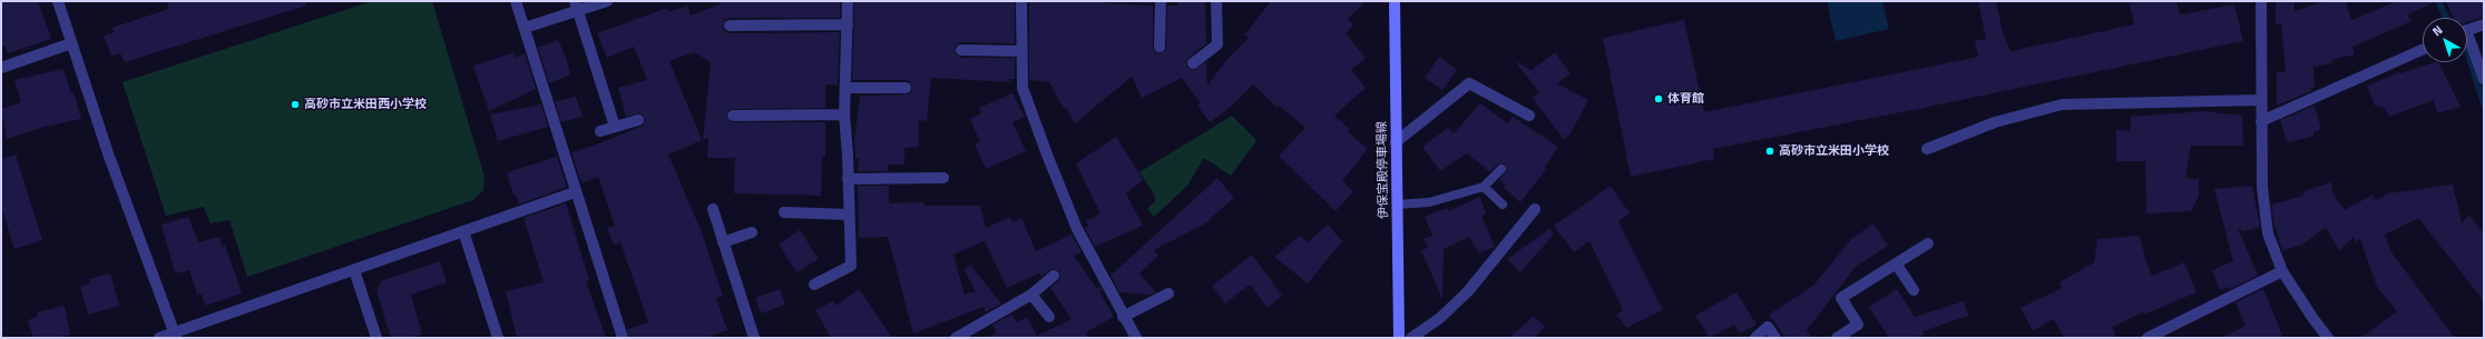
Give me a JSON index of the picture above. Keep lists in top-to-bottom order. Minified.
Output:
{"streets":{"main road":["伊保宝殿停車場線"]},"places":["体育館","高砂市立米田西小学校","高砂市立米田小学校"],"north":"top left"}
